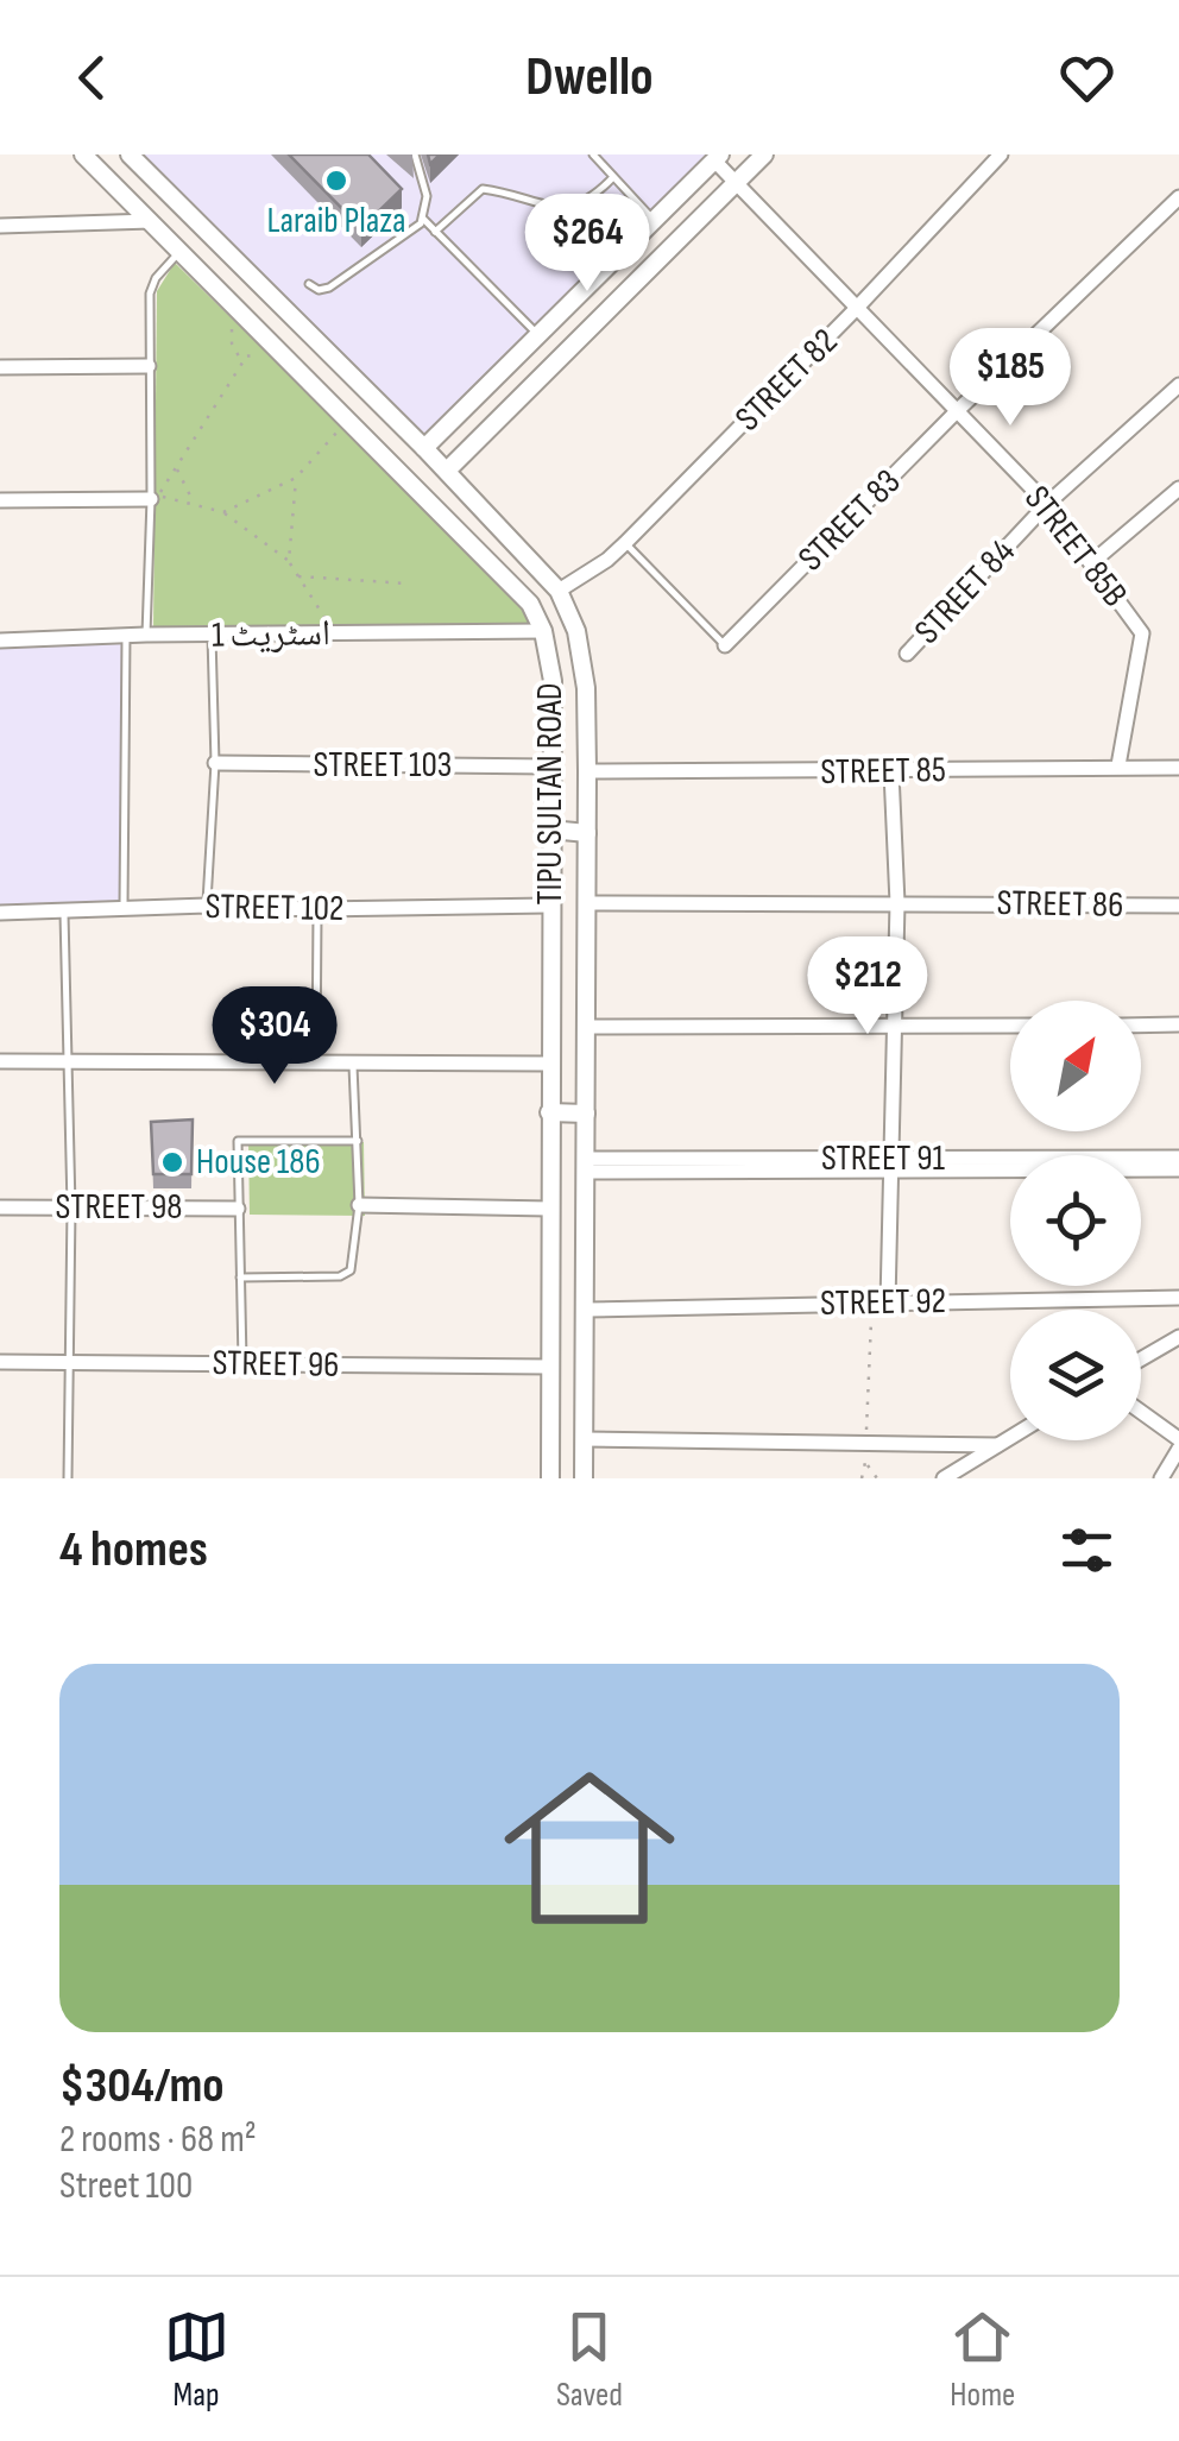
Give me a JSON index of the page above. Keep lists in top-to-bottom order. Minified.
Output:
{"streets":{"street":["STREET 82","STREET 83","STREET 85B","STREET 84","اسٹریٹ 1","STREET 103","STREET 85","TIPU SULTAN ROAD","STREET 86","STREET 102","STREET 91","STREET 98","STREET 92","STREET 96"]},"crossings":[["STREET 82","STREET 85B"],["STREET 82","TIPU SULTAN ROAD"],["STREET 83","STREET 85B"],["STREET 85B","STREET 84"],["STREET 85B","STREET 85"],["اسٹریٹ 1","TIPU SULTAN ROAD"],["STREET 103","TIPU SULTAN ROAD"],["STREET 85","TIPU SULTAN ROAD"],["TIPU SULTAN ROAD","STREET 86"],["TIPU SULTAN ROAD","STREET 102"],["TIPU SULTAN ROAD","STREET 91"],["TIPU SULTAN ROAD","STREET 92"],["TIPU SULTAN ROAD","STREET 96"]],"places":["Laraib Plaza","House 186"],"north":"top right","page":{"header":"Dwello","price":["$264","$185","$212","$304"],"heading":"4 homes","list":[{"name":"$304/mo","note":"2 rooms · 68 m² · Street 100"}],"tabs":["Map","Saved","Home"]}}
